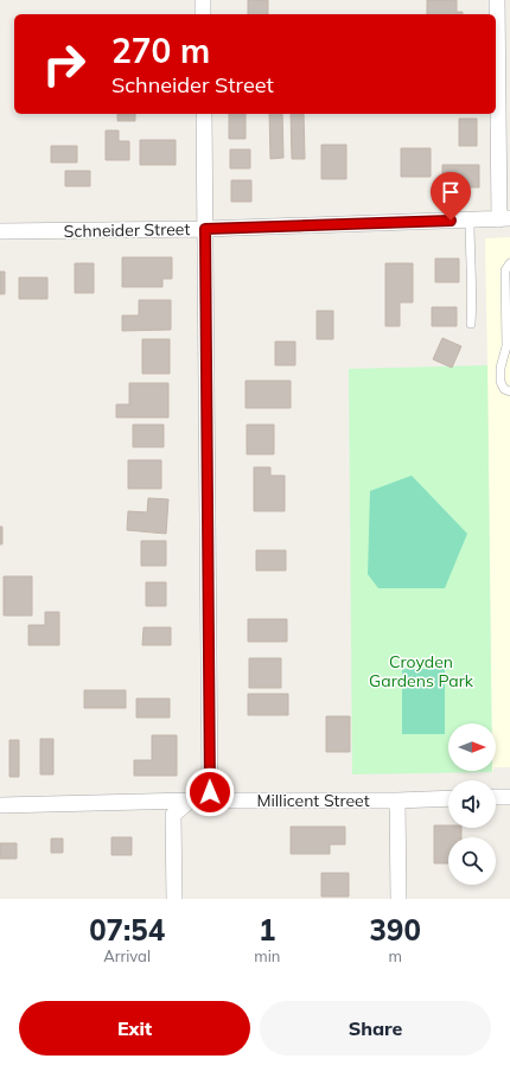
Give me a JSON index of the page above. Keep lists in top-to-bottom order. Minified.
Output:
{"streets":{"street":["Schneider Street","Millicent Street"]},"parks":["Croyden Gardens Park"],"north":"right","page":{"turn":["270 m","Schneider Street"],"eta":["07:54","Arrival","1","min","390","m"],"buttons":["Exit","Share"]}}
